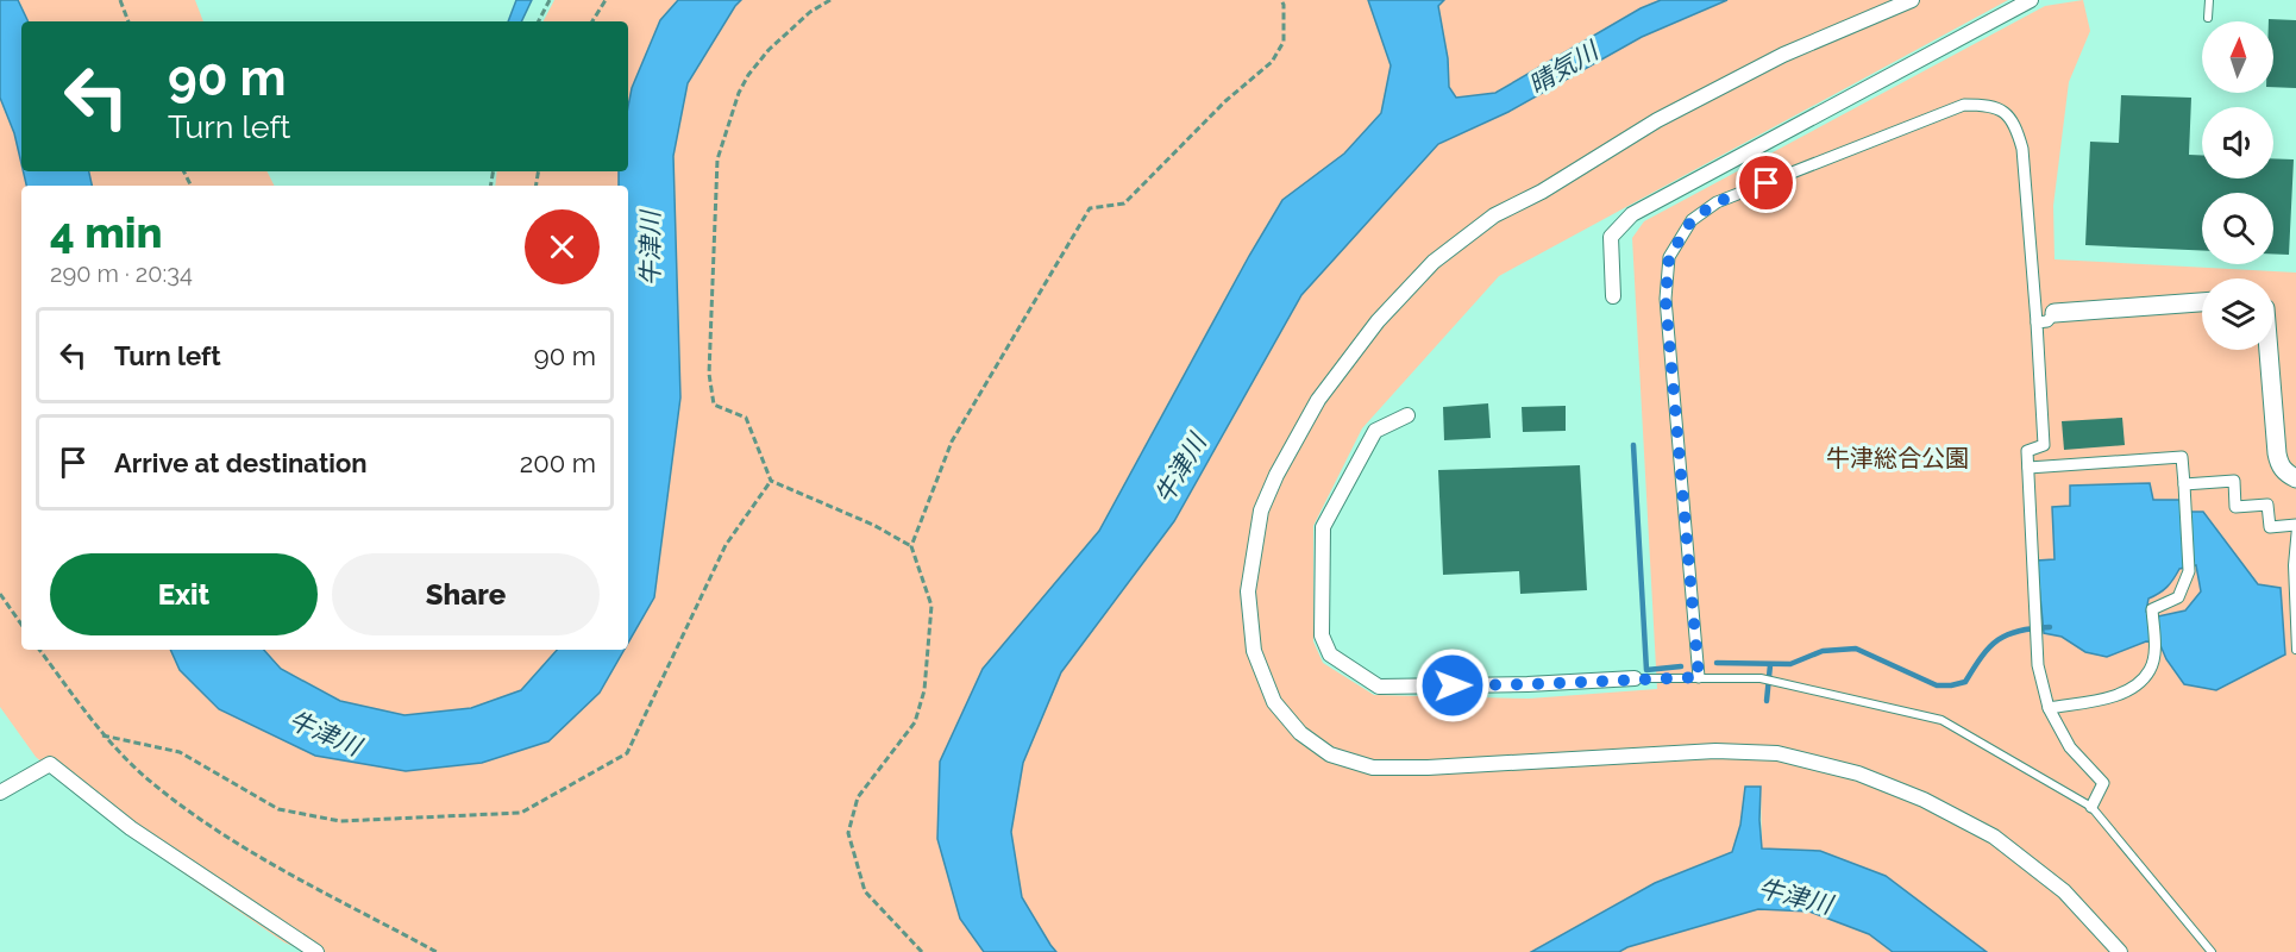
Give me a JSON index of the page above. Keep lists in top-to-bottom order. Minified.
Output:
{"water":["晴気川","牛津川"],"parks":["牛津総合公園"],"north":"top","page":{"turn":["90 m","Turn left"],"heading":["4 min","290 m · 20:34"],"list":[{"name":"Turn left","value":"90 m"},{"name":"Arrive at destination","value":"200 m"}],"buttons":["Exit","Share"]}}
